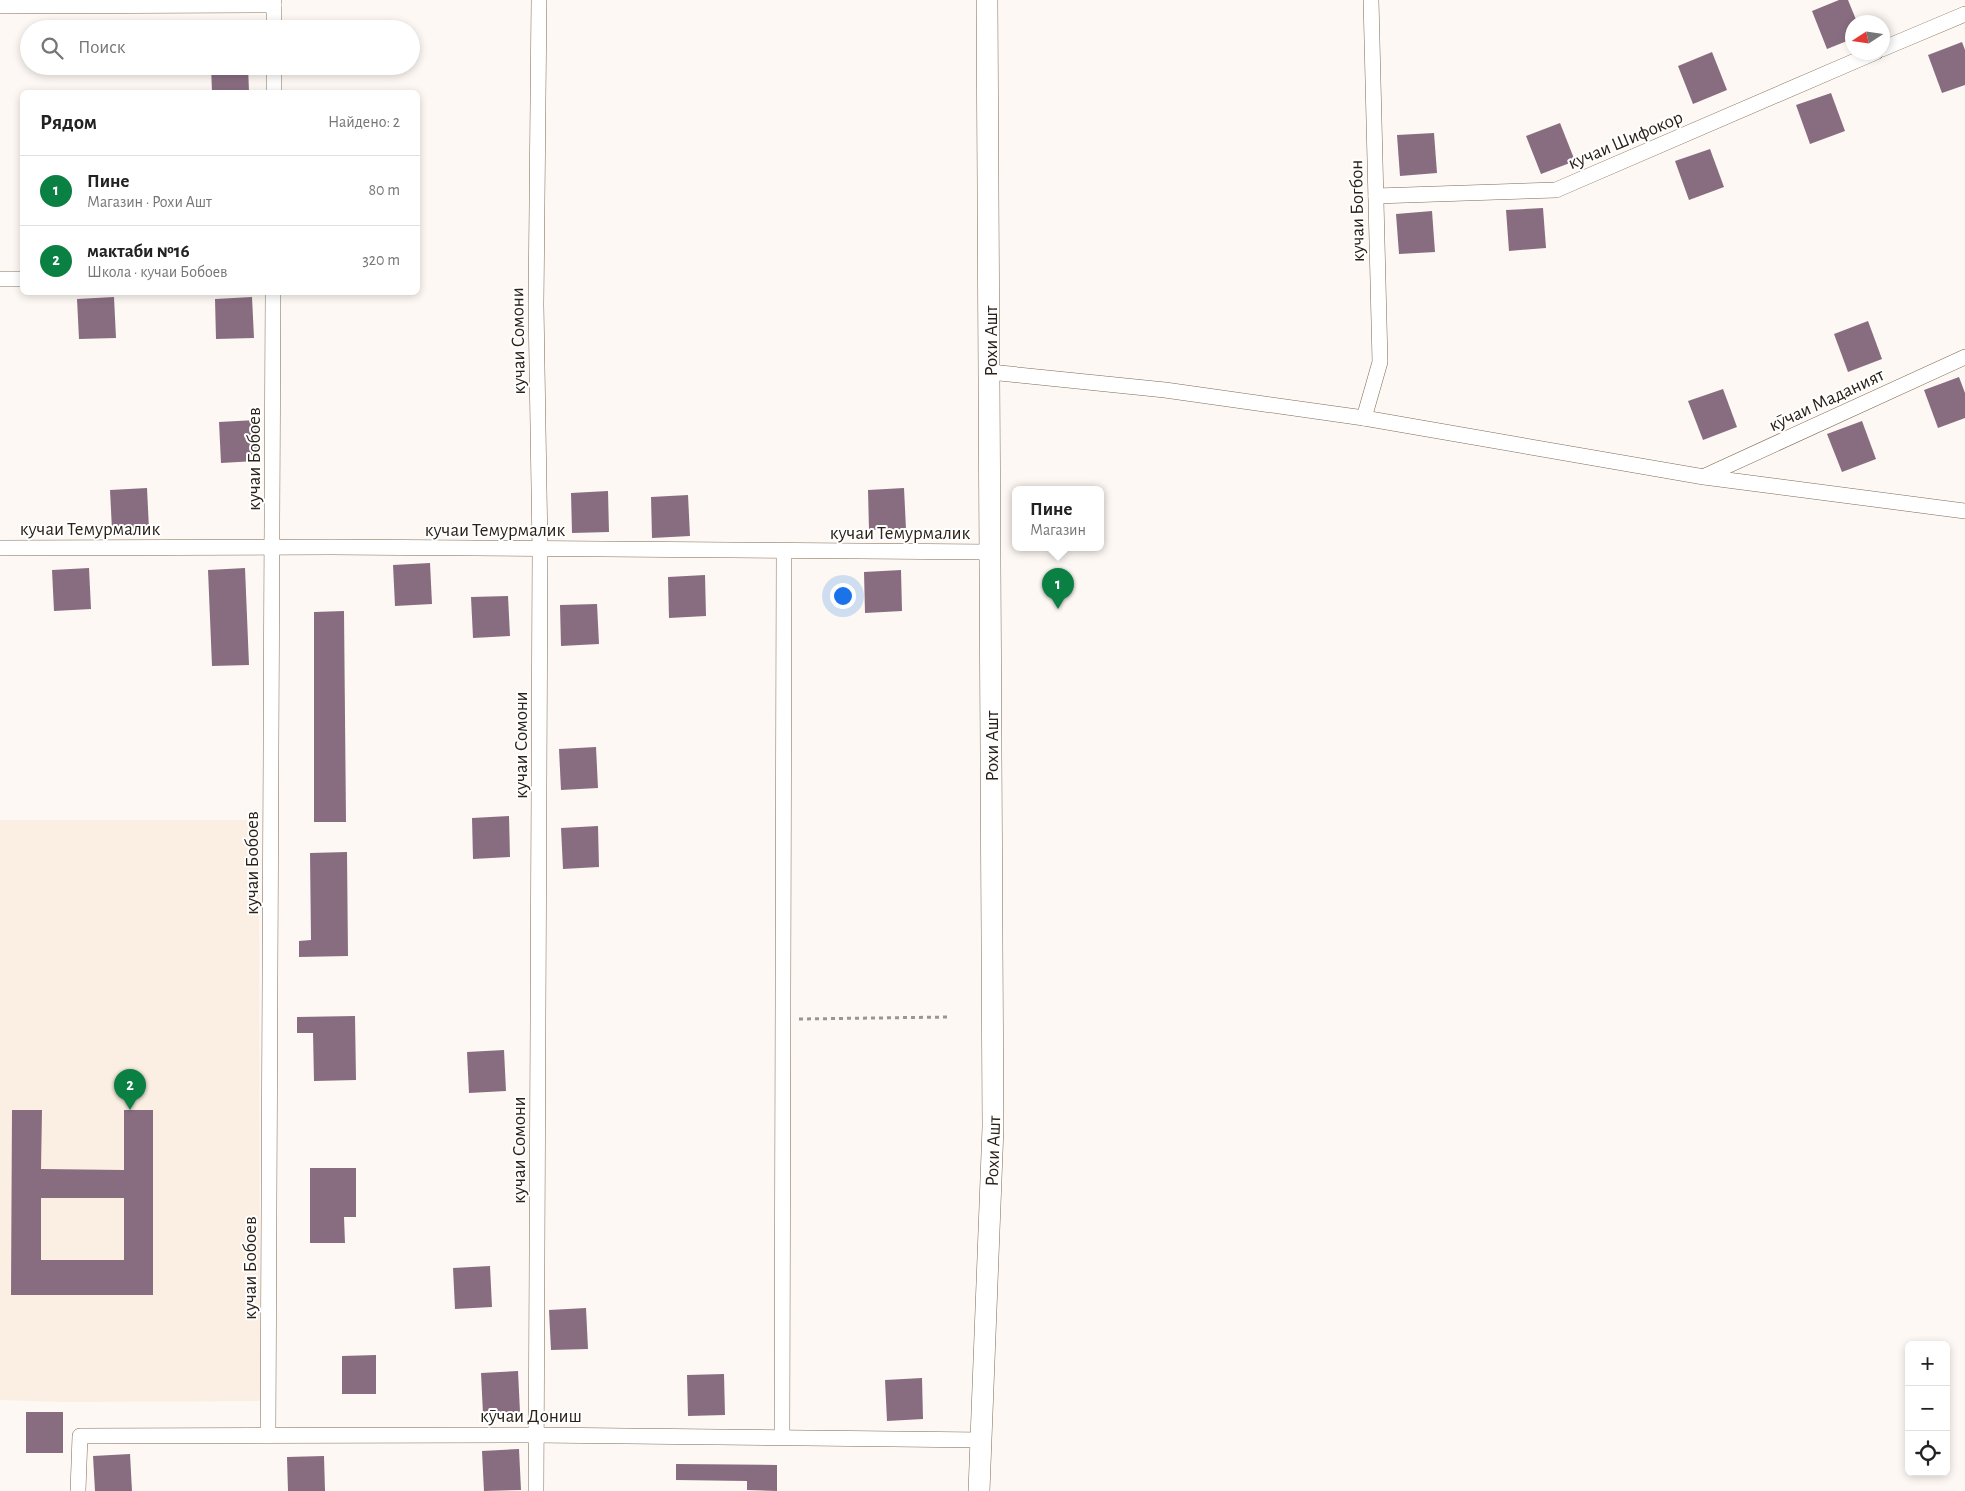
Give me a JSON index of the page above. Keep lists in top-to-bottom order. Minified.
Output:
{"streets":{"main road":["Рохи Ашт"],"street":["кучаи Шифокор","кучаи Богбон","кучаи Сомони","кӯчаи Маданият","кучаи Бобоев","кучаи Темурмалик","кӯчаи Дониш"]},"crossings":[["кучаи Шифокор","кучаи Богбон"],["кучаи Сомони","кучаи Темурмалик"],["кучаи Сомони","кӯчаи Дониш"],["Рохи Ашт","кучаи Темурмалик"],["Рохи Ашт","кӯчаи Дониш"],["кучаи Бобоев","кучаи Темурмалик"],["кучаи Бобоев","кӯчаи Дониш"]],"north":"left","page":{"search":"Поиск","heading":["Рядом","Найдено: 2"],"list":[{"mark":"1","name":"Пине","note":"Магазин · Рохи Ашт","value":"80 m"},{"mark":"2","name":"мактаби №16","note":"Школа · кучаи Бобоев","value":"320 m"}],"popup":["Пине","Магазин"],"pins":["1","2"],"map_buttons":["+","−"]}}
